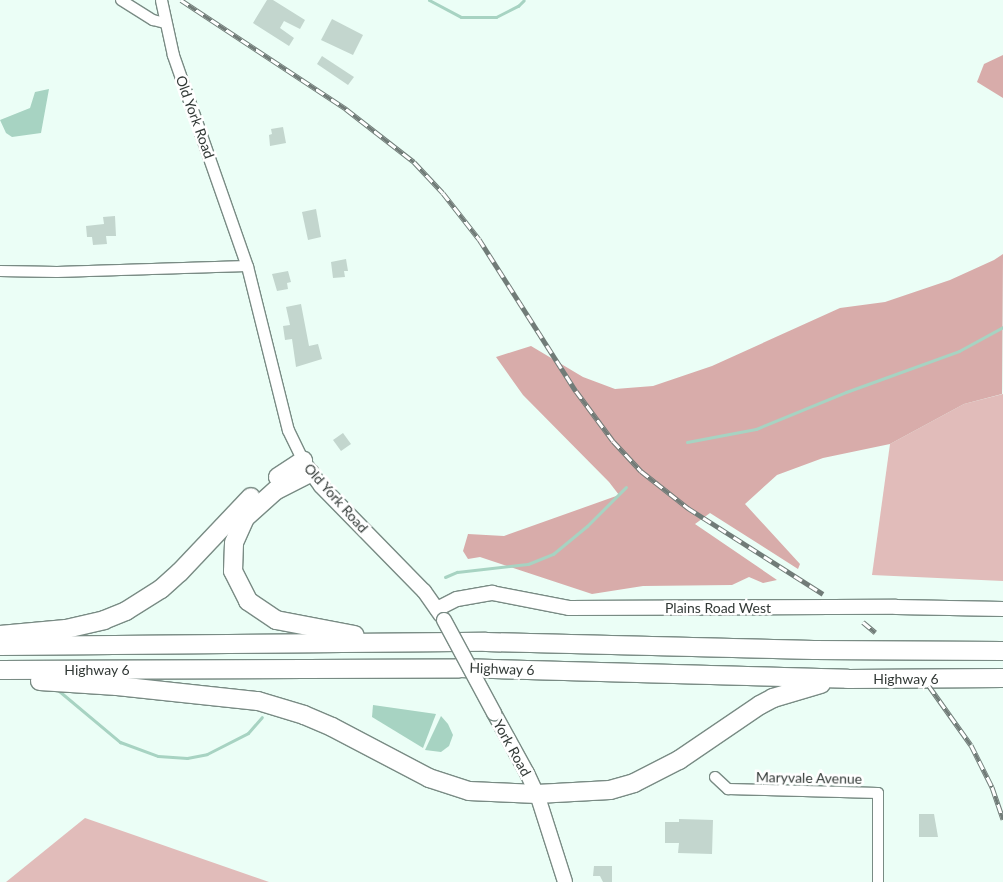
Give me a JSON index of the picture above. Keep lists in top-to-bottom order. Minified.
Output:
{"streets":{"highway":["Highway 6"],"main road":["Old York Road","Plains Road West","York Road"],"street":["Maryvale Avenue"]},"crossings":[["Old York Road","Plains Road West"],["Old York Road","York Road"],["Plains Road West","York Road"]]}
